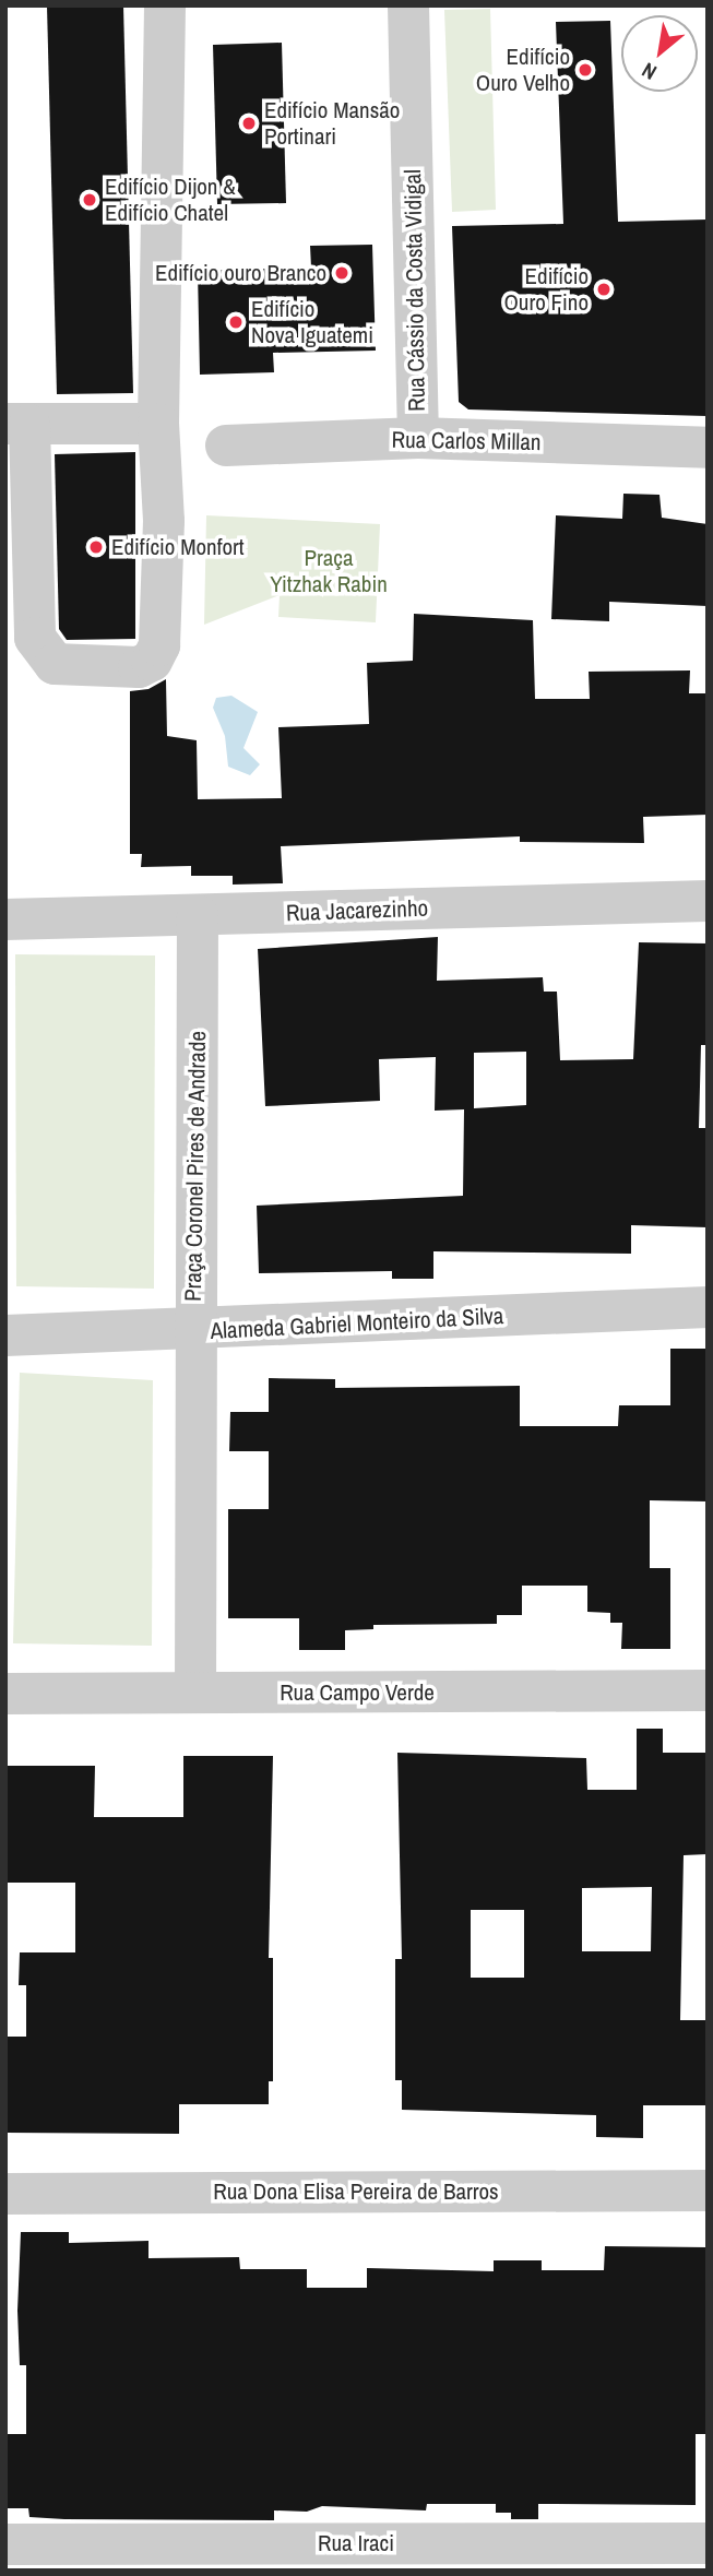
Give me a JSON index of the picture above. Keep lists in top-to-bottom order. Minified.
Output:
{"streets":{"street":["Rua Cássio da Costa Vidigal","Rua Carlos Millan","Rua Jacarezinho","Praça Coronel Pires de Andrade","Alameda Gabriel Monteiro da Silva","Rua Campo Verde","Rua Dona Elisa Pereira de Barros","Rua Iraci"]},"crossings":[["Rua Cássio da Costa Vidigal","Rua Carlos Millan"],["Rua Jacarezinho","Praça Coronel Pires de Andrade"],["Praça Coronel Pires de Andrade","Alameda Gabriel Monteiro da Silva"],["Praça Coronel Pires de Andrade","Rua Campo Verde"]],"parks":["Praça Yitzhak Rabin"],"places":["Edifício Ouro Velho","Edifício Mansão Portinari","Edifício Dijon & Edifício Chatel","Edifício ouro Branco","Edifício Ouro Fino","Edifício Nova Iguatemi","Edifício Monfort"],"north":"bottom left"}
